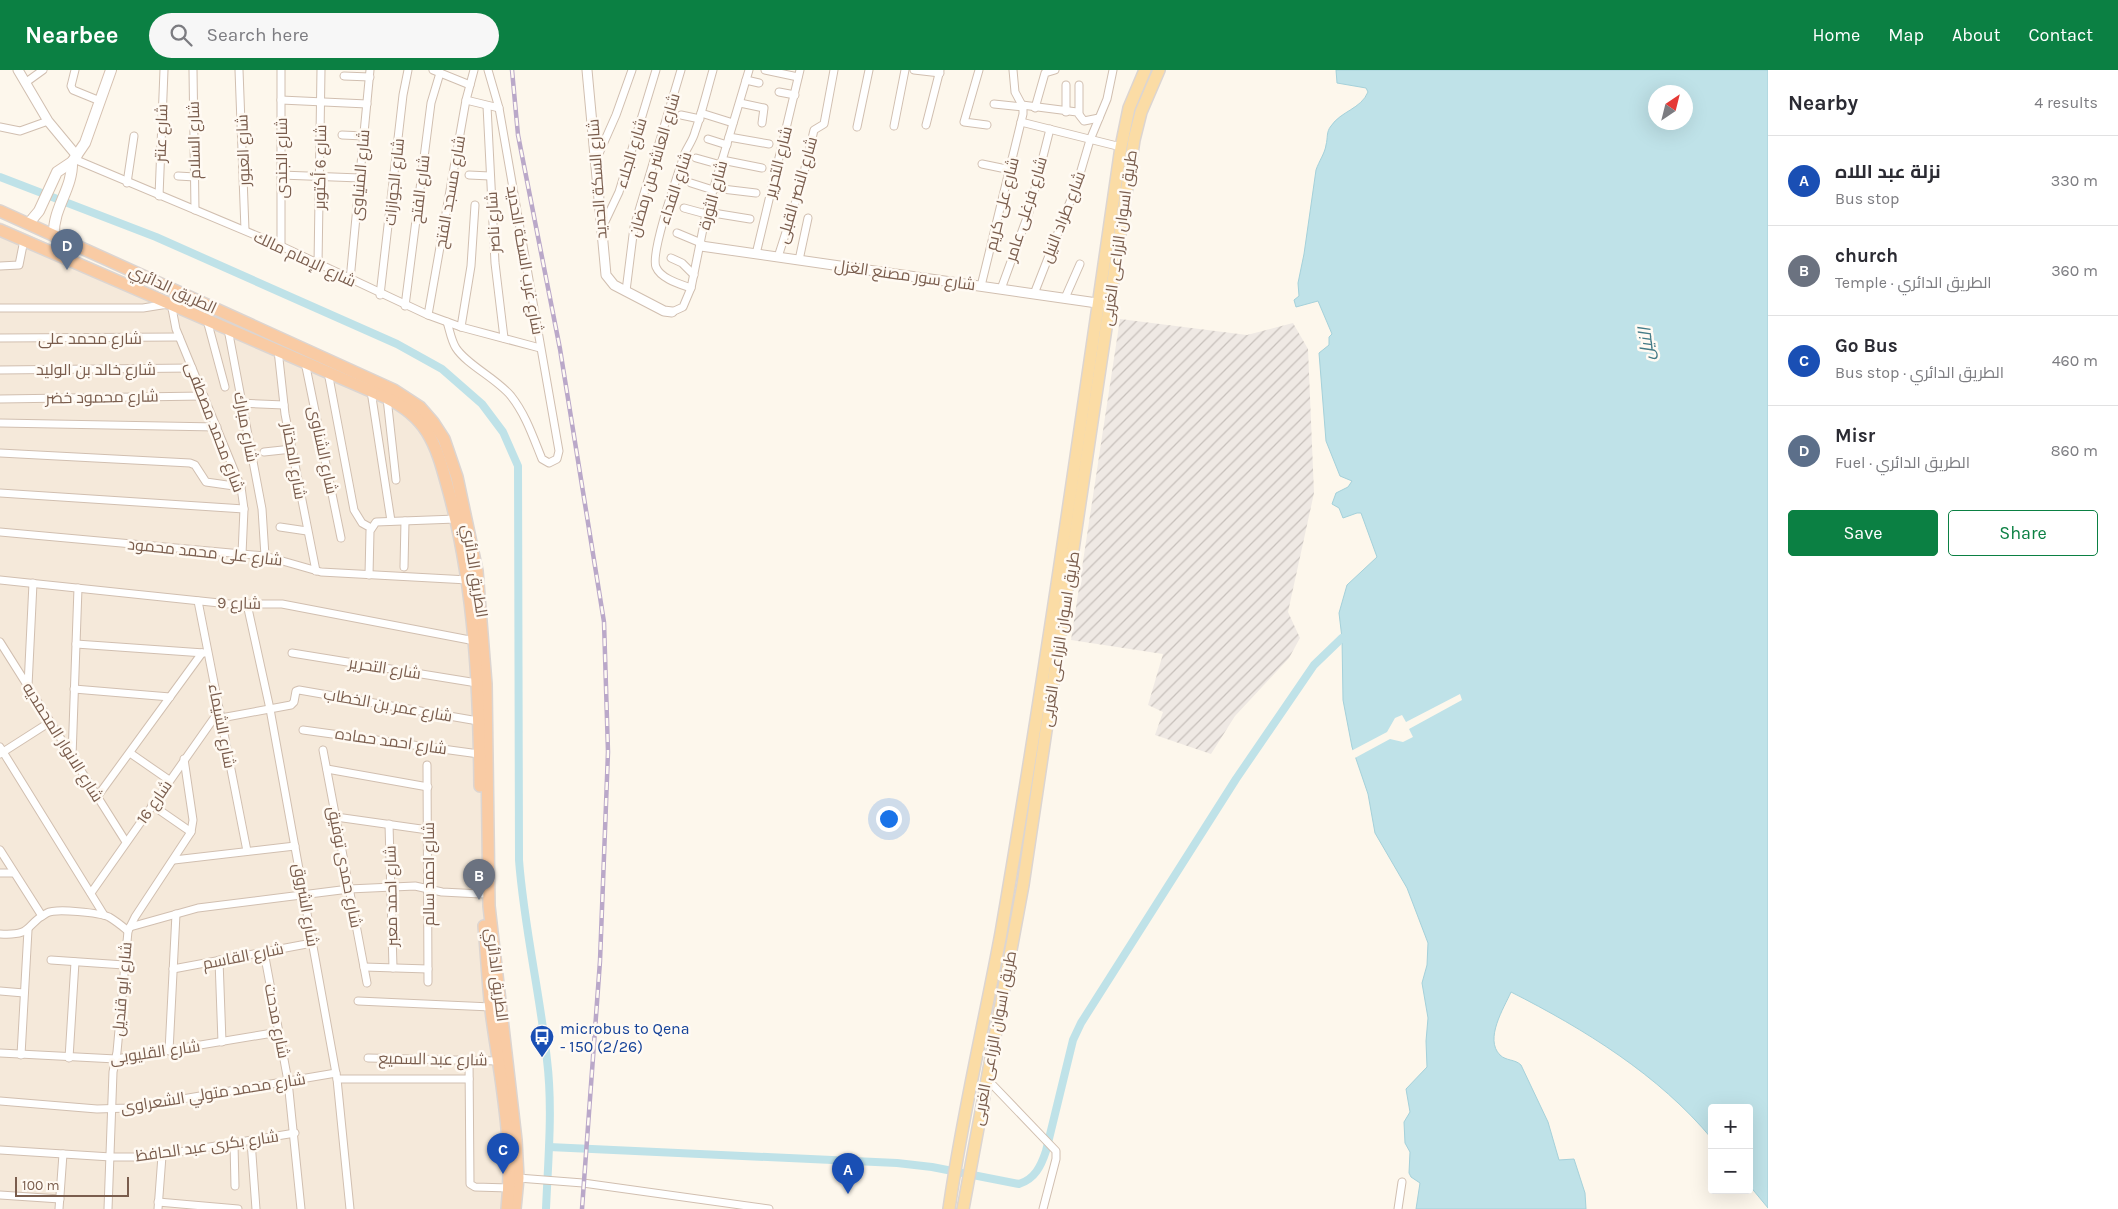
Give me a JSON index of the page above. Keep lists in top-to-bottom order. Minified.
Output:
{"streets":{"highway":["الطريق الدائري"],"main road":["طريق اسوان الزراعى الغربى"],"street":["شارع عنتر","شارع السلام","شارع العبور","شارع الجلاء","شارع الجندى","شارع التحرير","شارع العاشر من رمضان","شارع 6 أكتوبر","شارع المنياوى","شارع السكة الحديد","شارع الجوازات","شارع الفداء","شارع الفتح","شارع النصر القبلى","شارع مسجد الفتح","شارع الثورة","شارع على كريم","شارع فرغلى عامر","شارع طراد النيل","شارع ناصر","شارع الإمام مالك","شارع غرب السكة الحديد","شارع سور مصنع الغزل","شارع محمد على","شارع خالد بن الوليد","شارع محمود خضر","شارع محمد مصطفى","شارع مبارك","شارع الشناوى","شارع المختار","شارع على محمد محمود","شارع 9","شارع عمر بن الخطاب","شارع الشيماء","شارع احمد حماده","شارع الانوار المحمديه","شارع 16","شارع حمدى توفيق","شارع احمد سالم","شارع احمد معبر","شارع الشروق","شارع القاسم","شارع ابو قنديل","شارع مدحت","شارع القليوبى","شارع عبد السميع","شارع محمد متولي الشعراوى","شارع بكرى عبد الحافظ"]},"crossings":[["شارع عنتر","شارع الإمام مالك"],["شارع السلام","شارع الإمام مالك"],["شارع العبور","شارع الإمام مالك"],["شارع الجلاء","شارع السكة الحديد"],["شارع الجندى","شارع الإمام مالك"],["شارع التحرير","شارع سور مصنع الغزل"],["شارع التحرير","الطريق الدائري"],["شارع العاشر من رمضان","شارع السكة الحديد"],["شارع 6 أكتوبر","شارع الإمام مالك"],["شارع المنياوى","شارع الإمام مالك"],["شارع الجوازات","شارع الإمام مالك"],["شارع الفداء","شارع الثورة"],["شارع الفتح","شارع الإمام مالك"],["شارع النصر القبلى","شارع سور مصنع الغزل"],["شارع مسجد الفتح","شارع الإمام مالك"],["شارع الثورة","شارع سور مصنع الغزل"],["شارع على كريم","شارع سور مصنع الغزل"],["شارع فرغلى عامر","شارع سور مصنع الغزل"],["شارع طراد النيل","شارع سور مصنع الغزل"],["شارع ناصر","شارع الإمام مالك"],["طريق اسوان الزراعى الغربى","شارع سور مصنع الغزل"],["شارع الإمام مالك","شارع غرب السكة الحديد"],["الطريق الدائري","شارع محمد مصطفى"],["الطريق الدائري","شارع مبارك"],["الطريق الدائري","شارع الشناوى"],["الطريق الدائري","شارع المختار"],["الطريق الدائري","شارع على محمد محمود"],["الطريق الدائري","شارع 9"],["الطريق الدائري","شارع عمر بن الخطاب"],["الطريق الدائري","شارع احمد حماده"],["الطريق الدائري","شارع عبد السميع"],["شارع محمد على","شارع محمد مصطفى"],["شارع خالد بن الوليد","شارع محمد مصطفى"],["شارع محمود خضر","شارع محمد مصطفى"],["شارع محمد مصطفى","شارع على محمد محمود"],["شارع مبارك","شارع على محمد محمود"],["شارع المختار","شارع على محمد محمود"],["شارع 9","شارع الشيماء"],["شارع 9","شارع الشروق"],["شارع عمر بن الخطاب","شارع الشروق"],["شارع الشيماء","شارع 16"],["شارع الانوار المحمديه","شارع 16"],["شارع الشروق","شارع القاسم"],["شارع الشروق","شارع محمد متولي الشعراوى"],["شارع القاسم","شارع مدحت"],["شارع ابو قنديل","شارع القليوبى"],["شارع ابو قنديل","شارع محمد متولي الشعراوى"],["شارع ابو قنديل","شارع بكرى عبد الحافظ"],["شارع مدحت","شارع القليوبى"],["شارع مدحت","شارع محمد متولي الشعراوى"],["شارع مدحت","شارع بكرى عبد الحافظ"]],"water":["النيل"],"places":{"bus stop":["microbus to Qena - 150 (2/26)"]},"scale_bar":"100 m","north":"top right","page":{"header":"Nearbee","search":"Search here","nav":["Home","Map","About","Contact"],"heading":["Nearby","4 results"],"list":[{"mark":"A","name":"نزلة عبد اللاه","note":"Bus stop","value":"330 m"},{"mark":"B","name":"church","note":"Temple · الطريق الدائري","value":"360 m"},{"mark":"C","name":"Go Bus","note":"Bus stop · الطريق الدائري","value":"460 m"},{"mark":"D","name":"Misr","note":"Fuel · الطريق الدائري","value":"860 m"}],"pins":["D","B","C","A"],"buttons":["Save","Share"],"map_buttons":["+","−"],"scale":"100 m"}}
